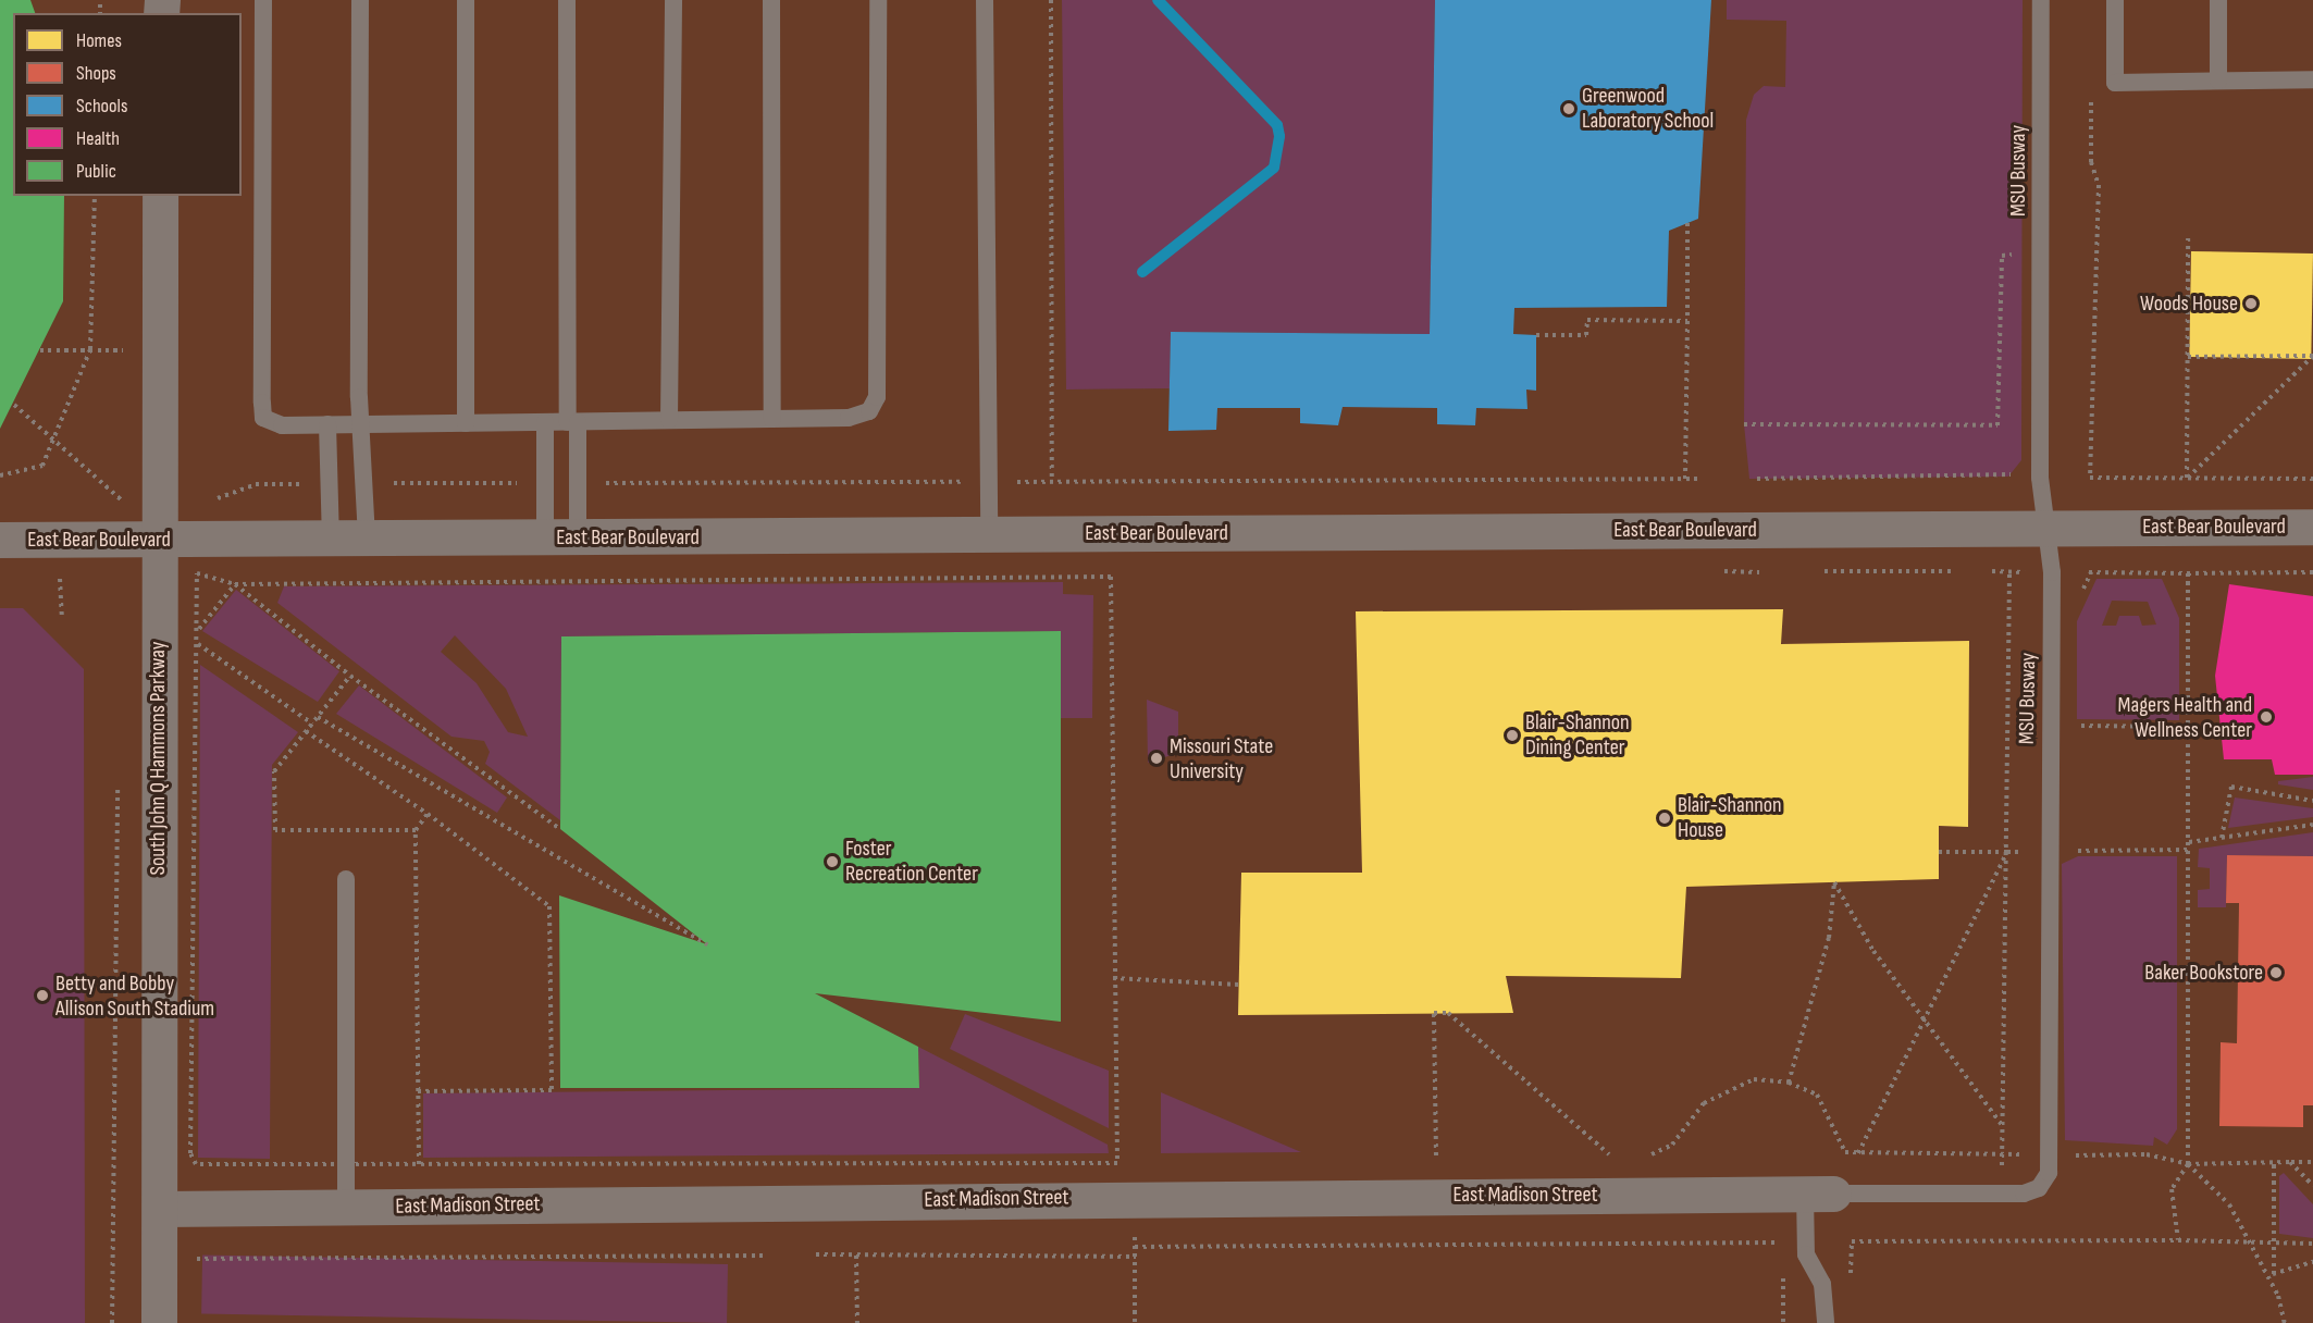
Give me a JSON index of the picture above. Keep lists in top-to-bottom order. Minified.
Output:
{"streets":{"street":["East Bear Boulevard","South John Q Hammons Parkway","East Madison Street"],"lane":["MSU Busway"]},"crossings":[["MSU Busway","East Bear Boulevard"],["MSU Busway","East Madison Street"],["East Bear Boulevard","South John Q Hammons Parkway"],["South John Q Hammons Parkway","East Madison Street"]],"places":["Greenwood Laboratory School","Woods House","Magers Health and Wellness Center","Blair-Shannon Dining Center","Missouri State University","Blair-Shannon House","Foster Recreation Center","Baker Bookstore","Betty and Bobby Allison South Stadium"],"legend":["Homes","Shops","Schools","Health","Public"]}
